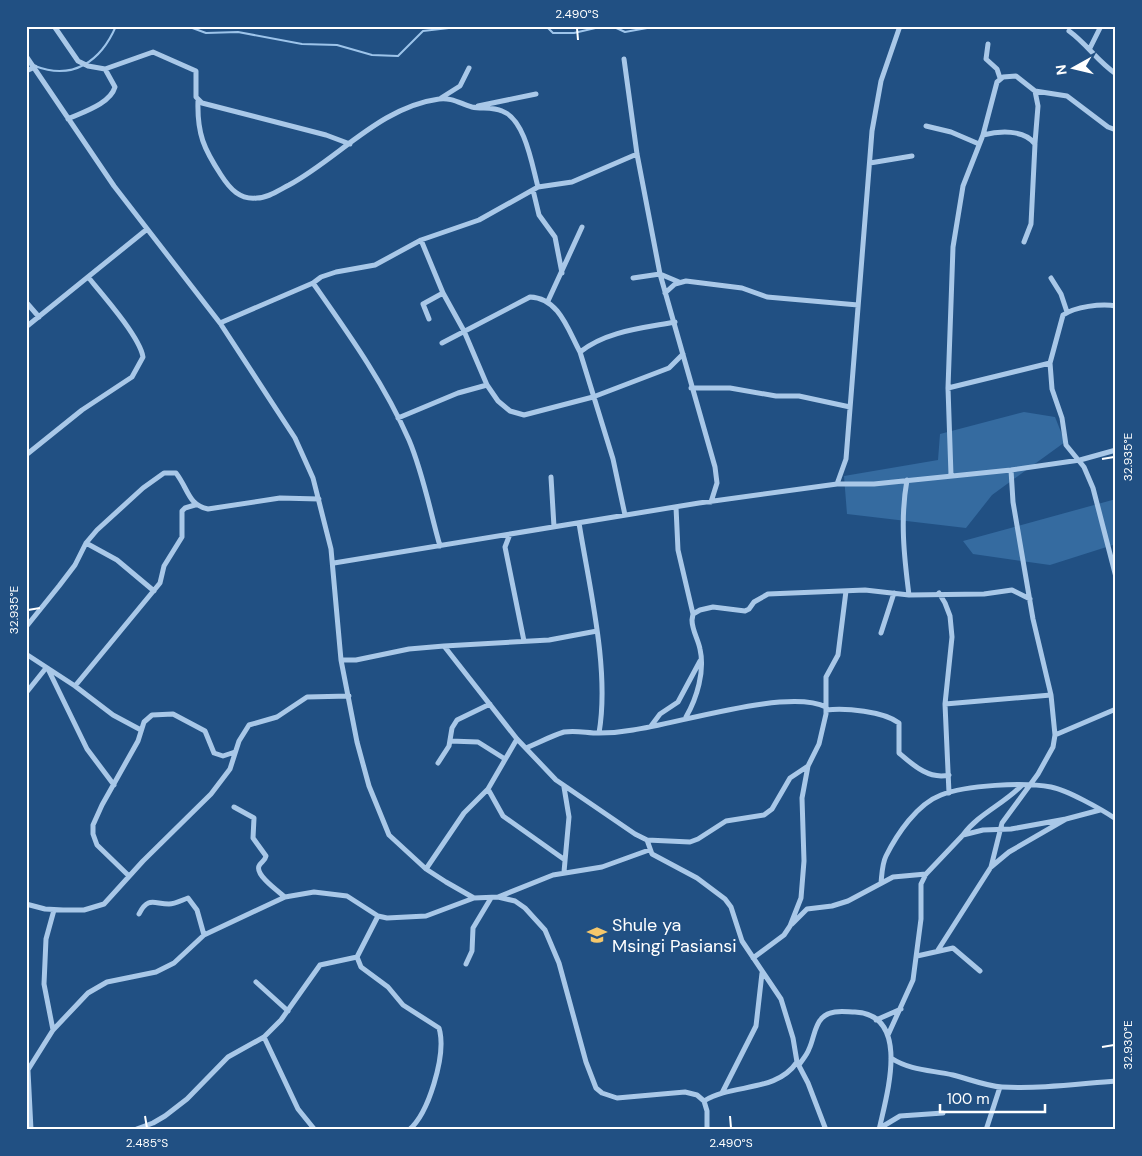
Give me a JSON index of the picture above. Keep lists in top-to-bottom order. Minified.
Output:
{"places":{"school or university":["Shule ya Msingi Pasiansi"]},"scale_bar":"100 m","north":"left","coordinates":["2.490°S","32.935°E","32.930°E","2.485°S"]}
